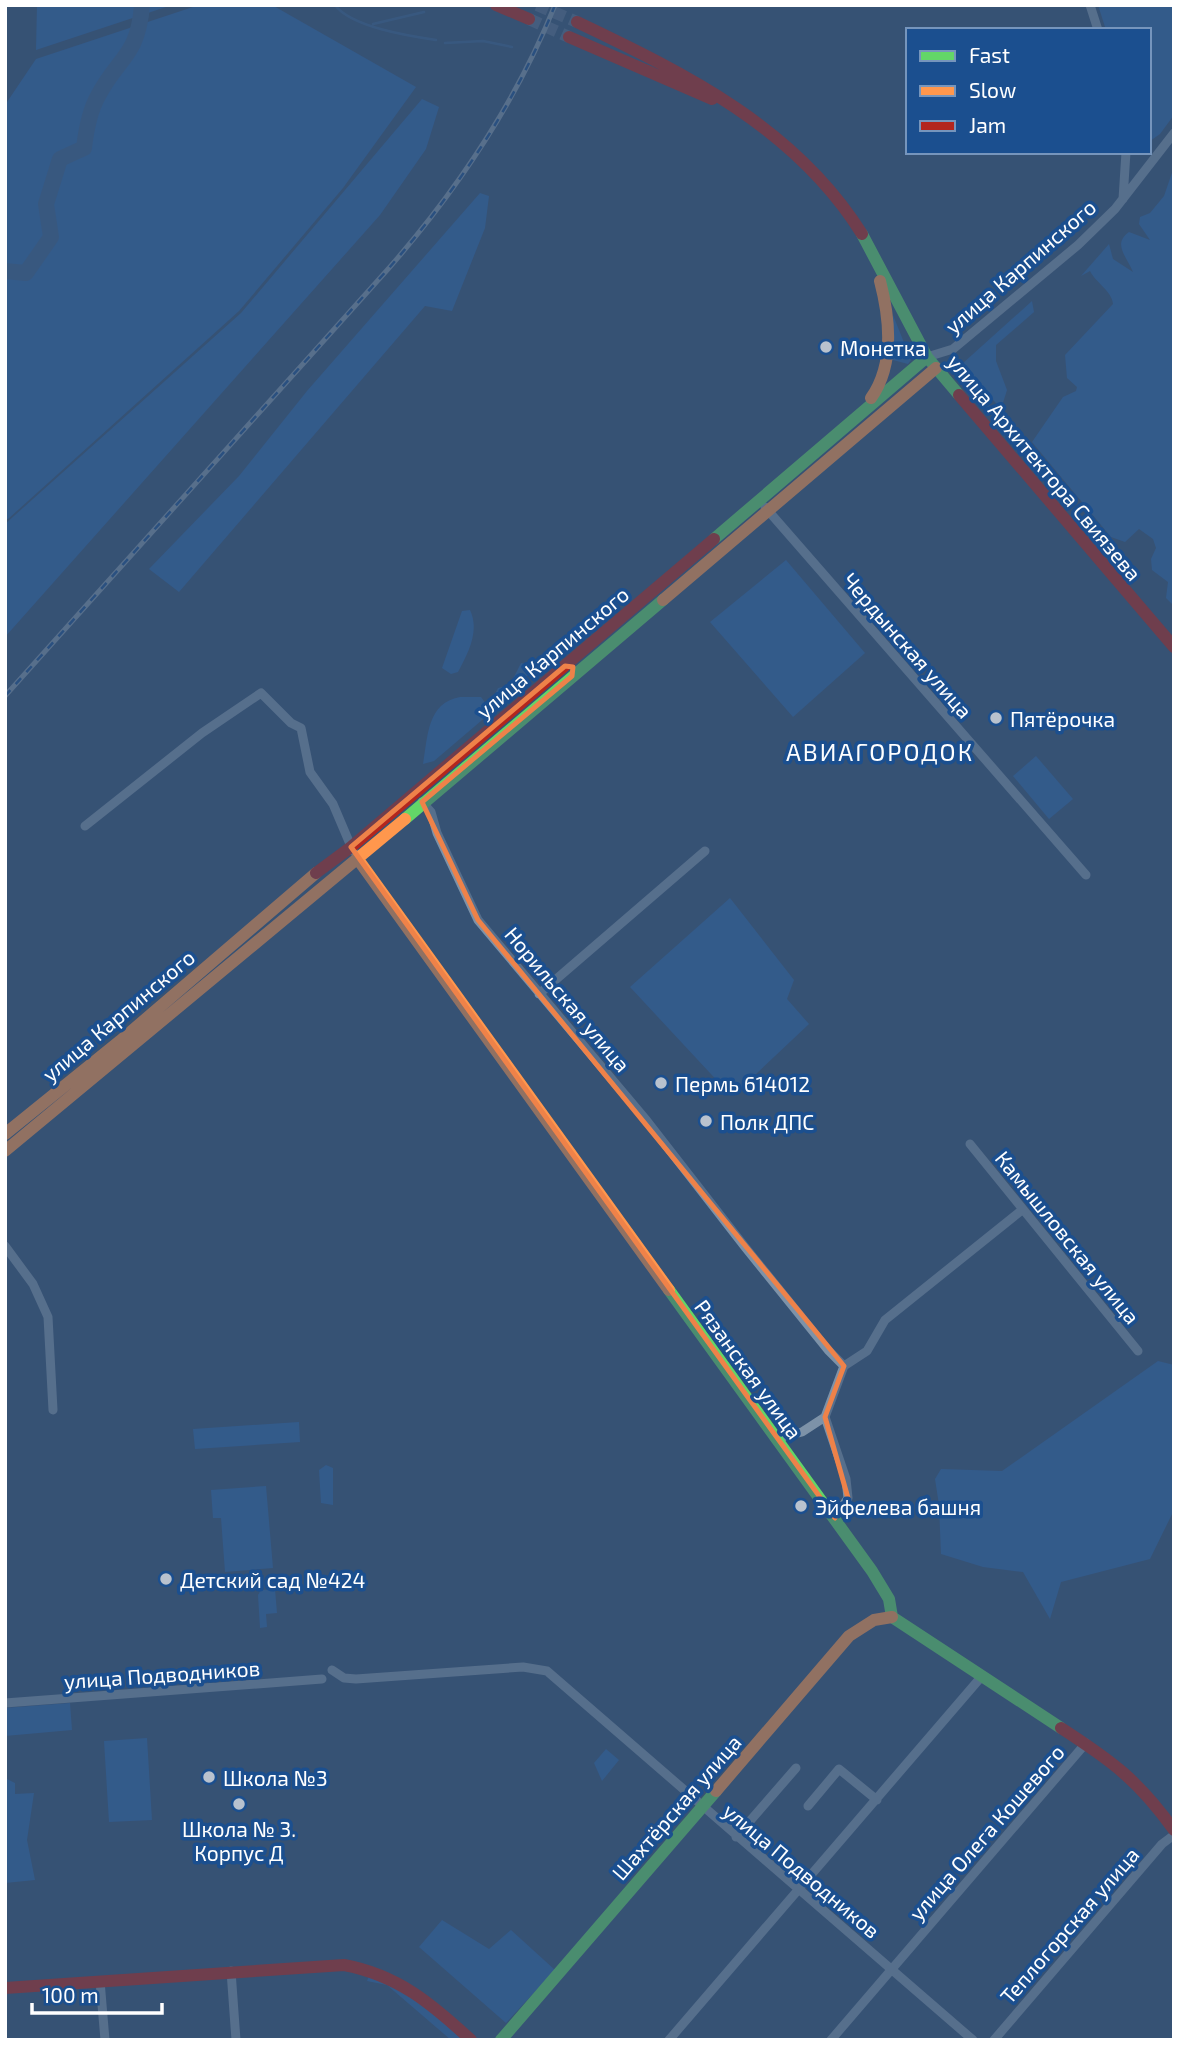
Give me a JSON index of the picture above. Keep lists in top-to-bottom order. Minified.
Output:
{"streets":{"main road":["улица Карпинского","улица Архитектора Свиязева","Рязанская улица","Шахтёрская улица"],"street":["Чердынская улица","Норильская улица","Камышловская улица","улица Подводников","улица Олега Кошевого","Теплогорская улица"]},"crossings":[["улица Карпинского","улица Архитектора Свиязева"],["улица Карпинского","Чердынская улица"],["улица Карпинского","Норильская улица"],["улица Карпинского","Рязанская улица"],["Рязанская улица","Шахтёрская улица"],["улица Подводников","Шахтёрская улица"],["улица Подводников","улица Олега Кошевого"]],"districts":["АВИАГОРОДОК"],"places":["Монетка","Пятёрочка","Пермь 614012","Полк ДПС","Эйфелева башня","Детский сад №424","Школа №3","Школа № 3. Корпус Д"],"legend":["Fast","Slow","Jam"],"scale_bar":"100 m"}
